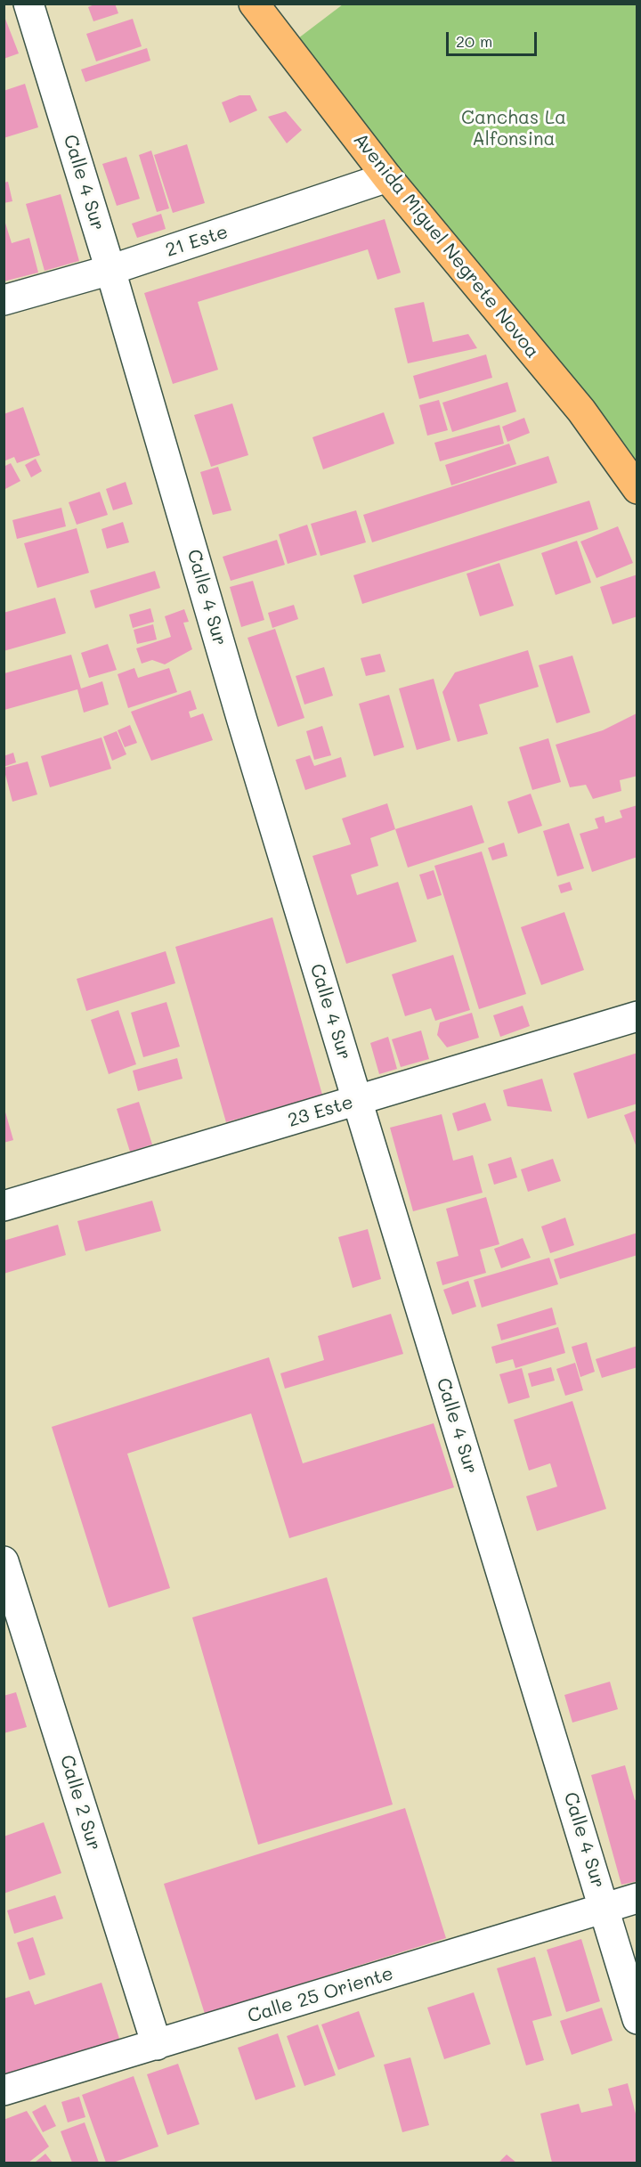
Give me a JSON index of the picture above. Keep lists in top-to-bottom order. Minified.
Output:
{"streets":{"main road":["Avenida Miguel Negrete Novoa"],"street":["Calle 4 Sur","21 Este","23 Este","Calle 2 Sur","Calle 25 Oriente"]},"crossings":[["Calle 4 Sur","21 Este"],["Calle 4 Sur","23 Este"],["Calle 4 Sur","Calle 25 Oriente"],["21 Este","Avenida Miguel Negrete Novoa"],["Calle 2 Sur","Calle 25 Oriente"]],"parks":["Canchas La Alfonsina"],"scale_bar":"20 m"}
